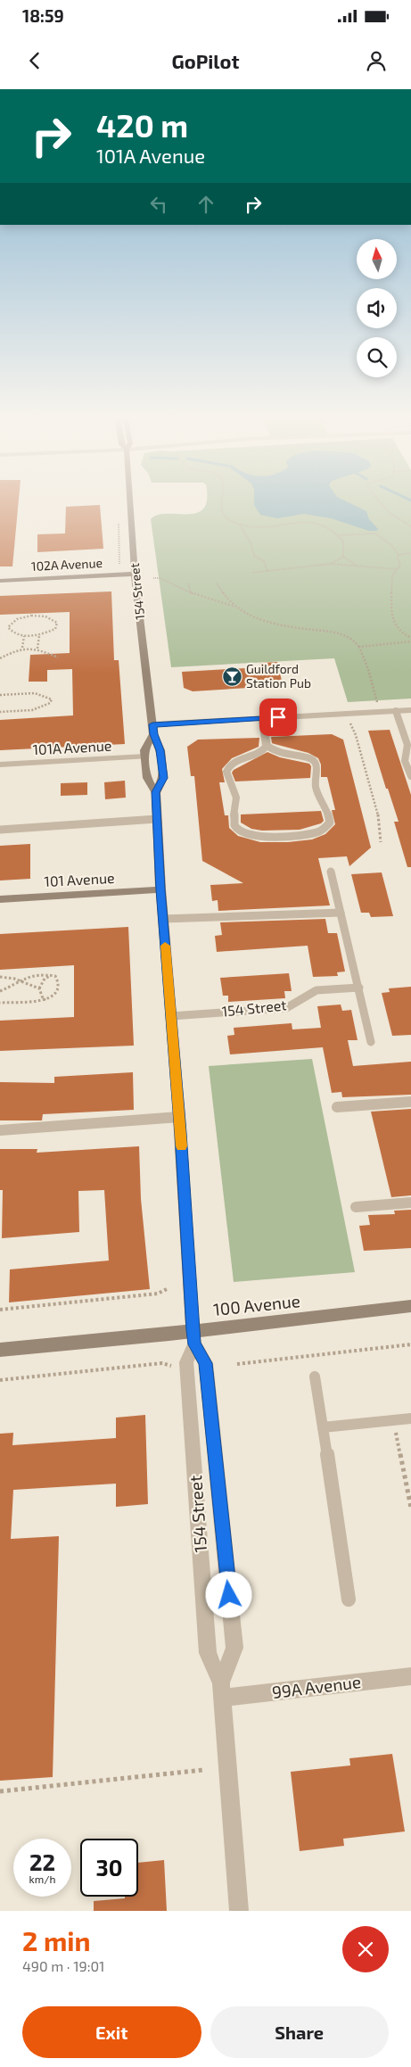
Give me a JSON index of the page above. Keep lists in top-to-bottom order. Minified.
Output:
{"streets":{"main road":["102A Avenue","154 Street","101 Avenue","100 Avenue"],"street":["101A Avenue","99A Avenue"]},"crossings":[["102A Avenue","154 Street"],["154 Street","101A Avenue"],["154 Street","101 Avenue"],["154 Street","100 Avenue"],["154 Street","99A Avenue"]],"places":{"bar":["Guildford Station Pub"]},"north":"top","page":{"status":"18:59","header":"GoPilot","turn":["420 m","101A Avenue"],"speed":"22 km/h","limit":"30","heading":["2 min","490 m · 19:01"],"buttons":["Exit","Share"]}}
